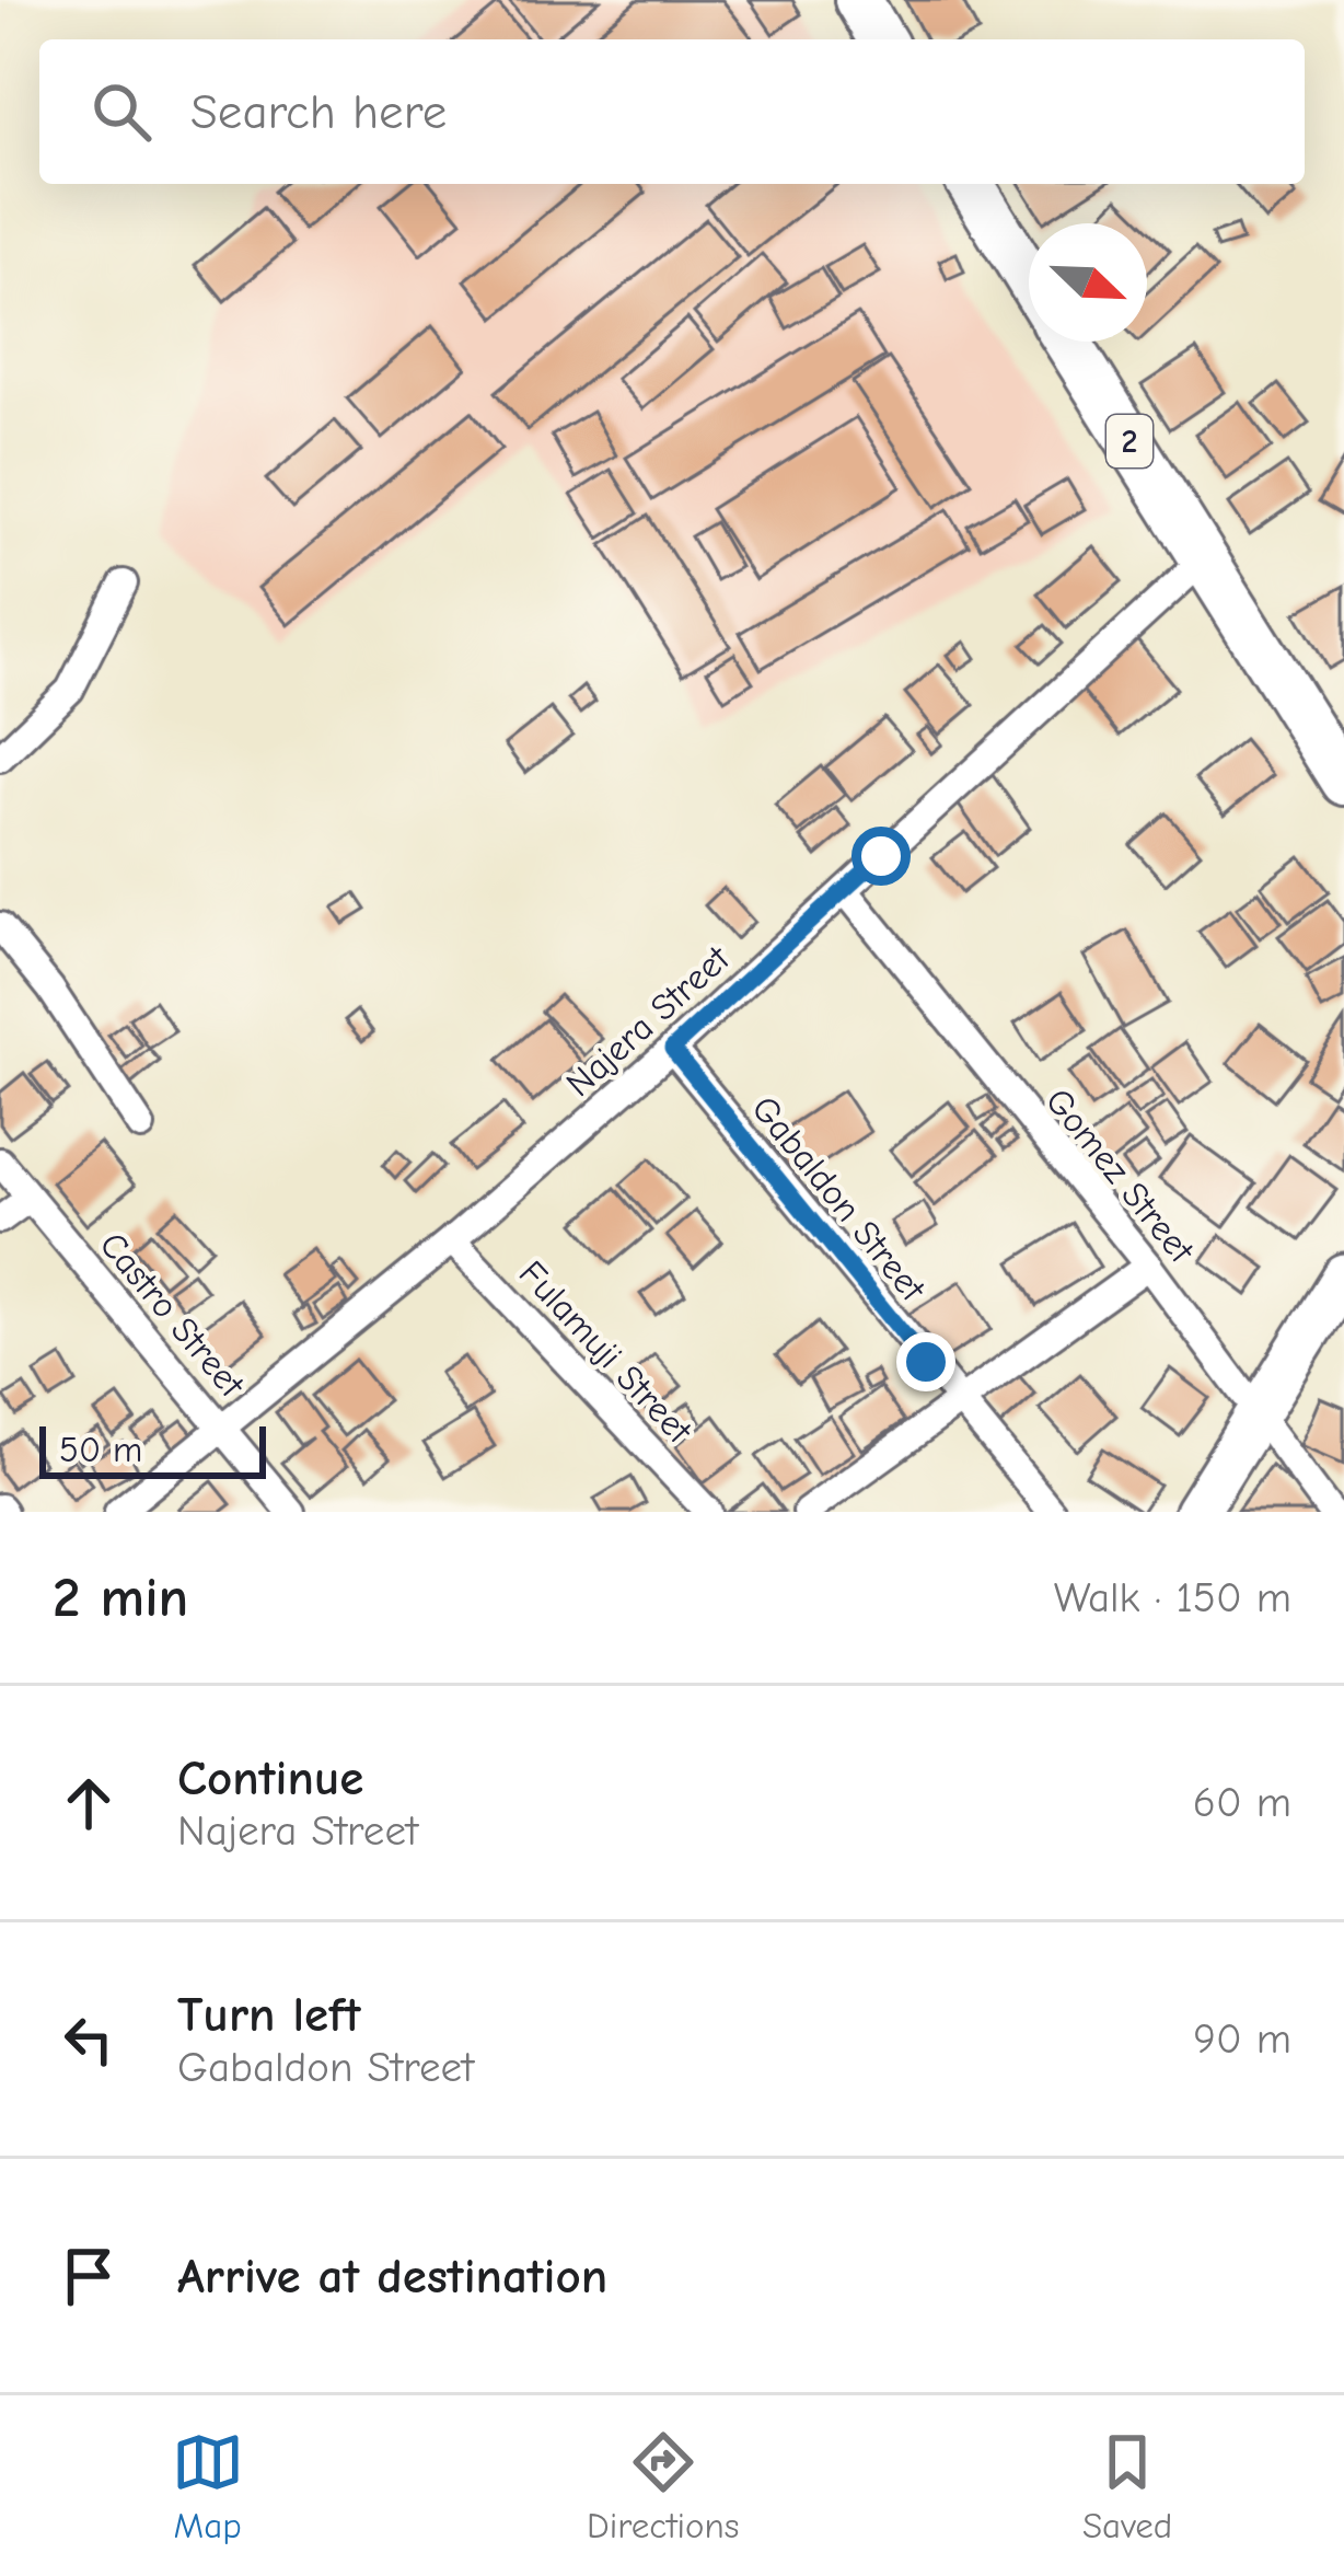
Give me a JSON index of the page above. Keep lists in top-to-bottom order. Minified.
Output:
{"streets":{"highway":["2"],"street":["Najera Street","Gomez Street","Gabaldon Street","Castro Street","Fulamuji Street"]},"crossings":[["2","Najera Street"],["Najera Street","Gomez Street"],["Najera Street","Gabaldon Street"],["Najera Street","Castro Street"],["Najera Street","Fulamuji Street"]],"scale_bar":"50 m","north":"bottom right","page":{"search":"Search here","scale":"50 m","heading":["2 min","Walk · 150 m"],"list":[["Continue","Najera Street","60 m"],["Turn left","Gabaldon Street","90 m"],"Arrive at destination"],"nav":["Map","Directions","Saved"]}}
